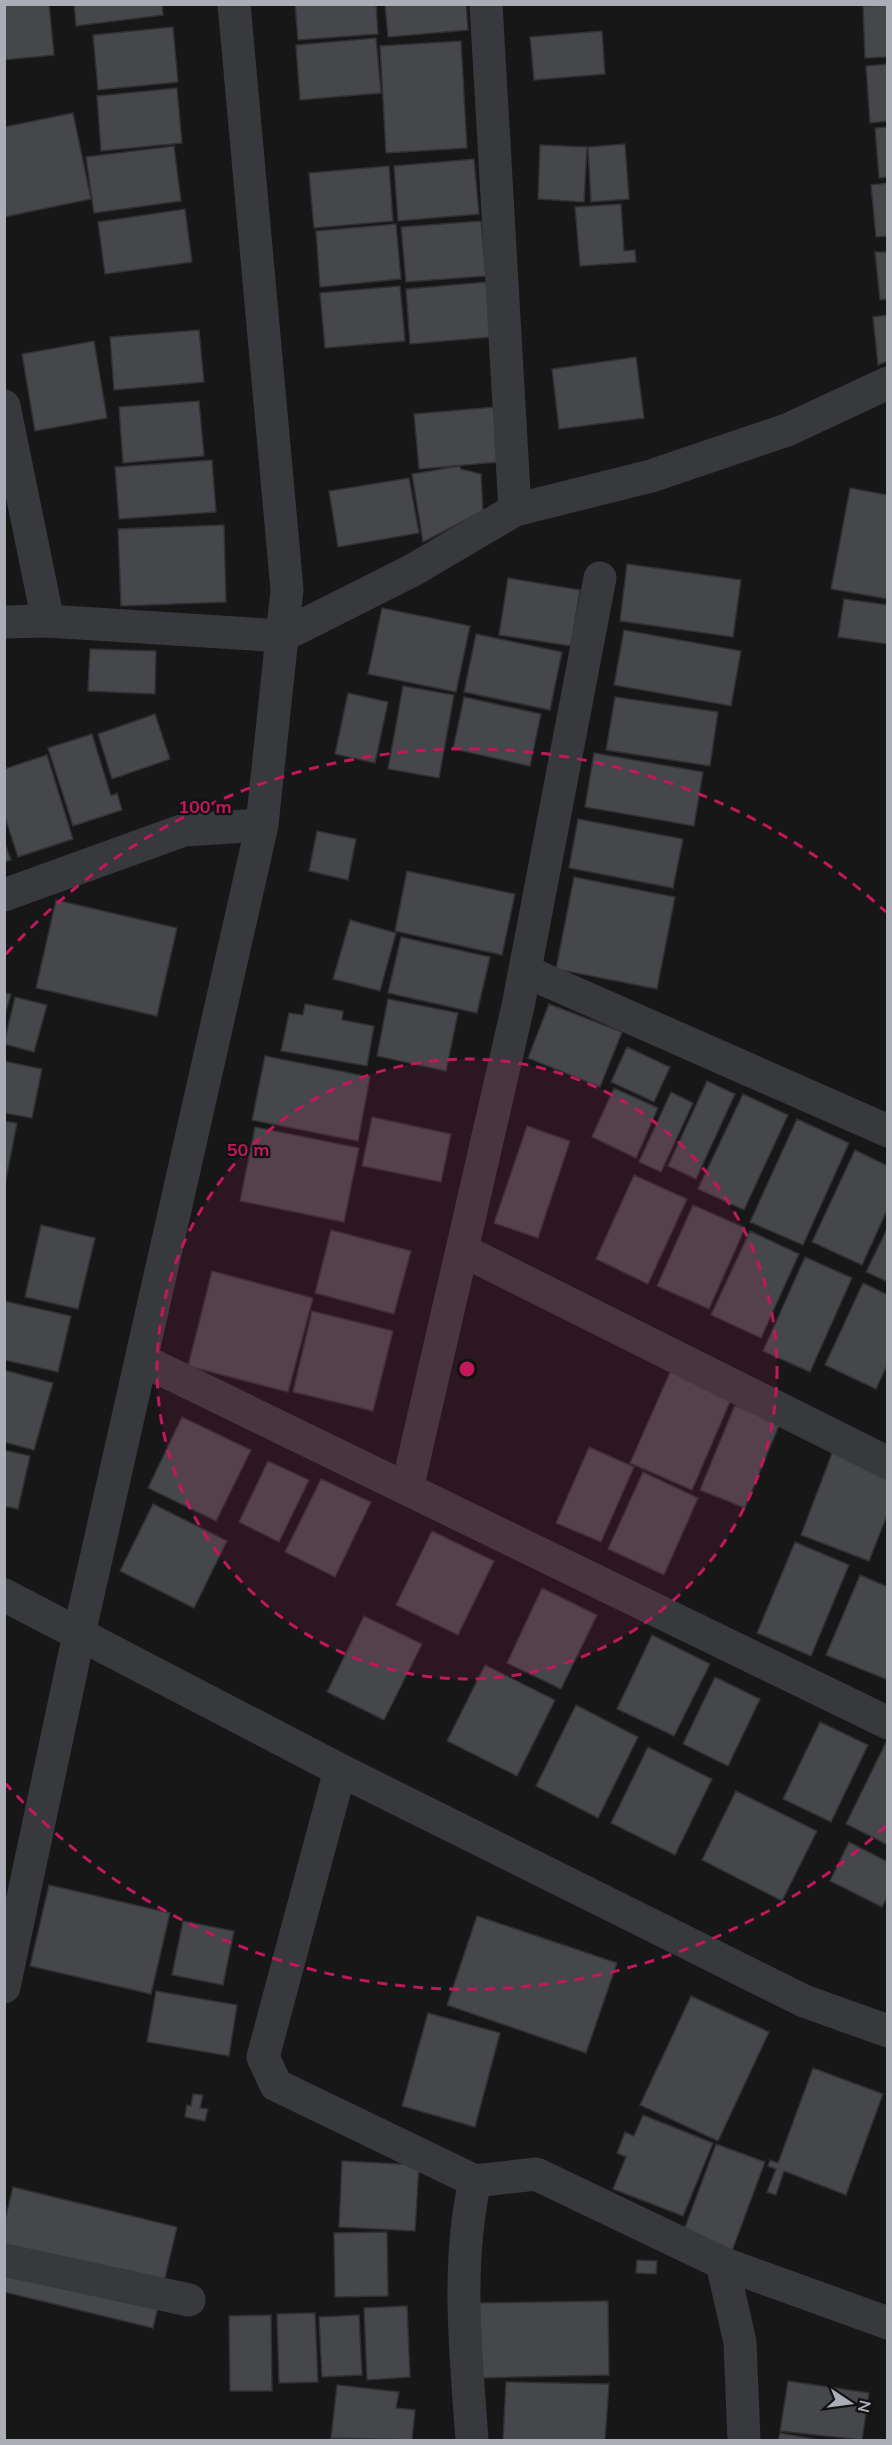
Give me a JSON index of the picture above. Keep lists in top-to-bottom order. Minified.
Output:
{"north":"right","rings":["100 m","50 m"]}
